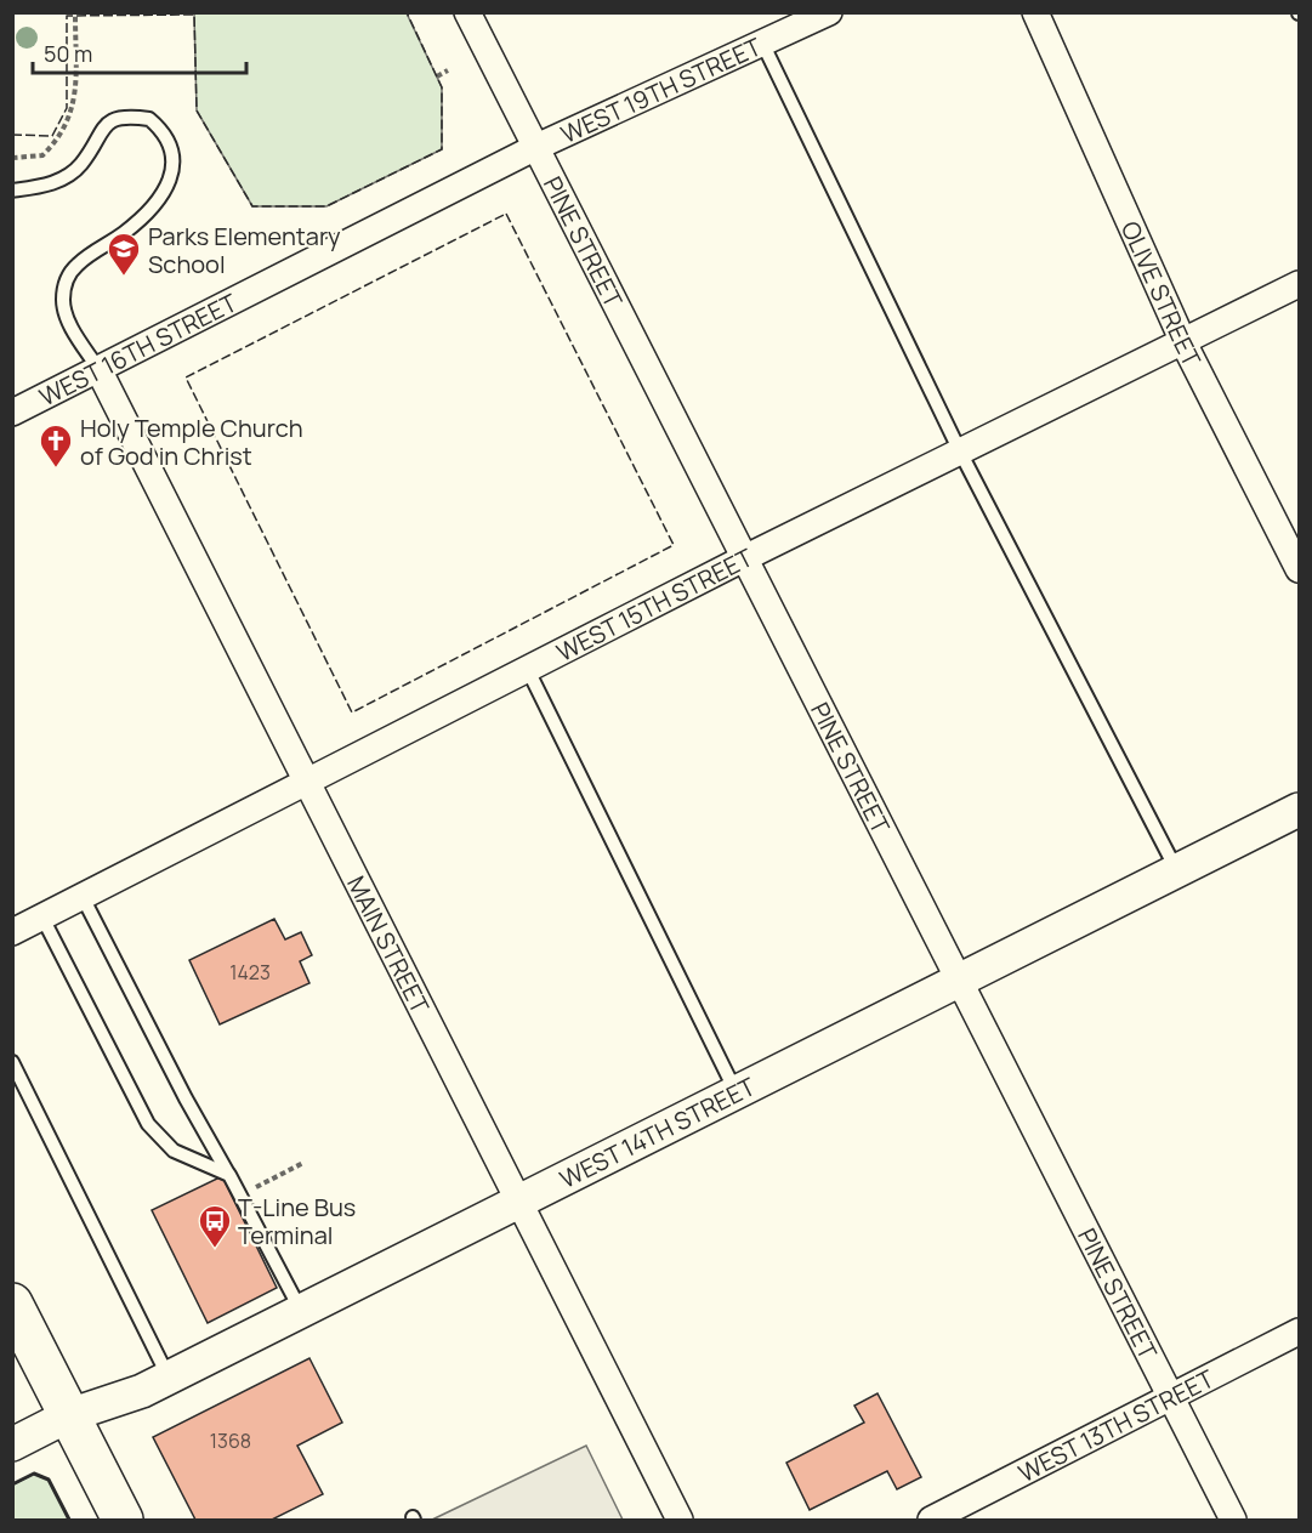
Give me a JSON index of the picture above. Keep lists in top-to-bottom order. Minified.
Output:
{"streets":{"street":["WEST 19TH STREET","PINE STREET","OLIVE STREET","WEST 16TH STREET","WEST 15TH STREET","MAIN STREET","WEST 14TH STREET","WEST 13TH STREET"]},"crossings":[["WEST 19TH STREET","PINE STREET"],["WEST 19TH STREET","WEST 16TH STREET"],["PINE STREET","WEST 16TH STREET"],["PINE STREET","WEST 15TH STREET"],["PINE STREET","WEST 14TH STREET"],["PINE STREET","WEST 13TH STREET"],["OLIVE STREET","WEST 15TH STREET"],["WEST 16TH STREET","MAIN STREET"],["WEST 15TH STREET","MAIN STREET"],["MAIN STREET","WEST 14TH STREET"]],"places":{"school or university":["Parks Elementary School"],"church":["Holy Temple Church of God in Christ"],"bus stop":["T-Line Bus Terminal"]},"house_numbers":["1423","1368"],"scale_bar":"50 m"}
